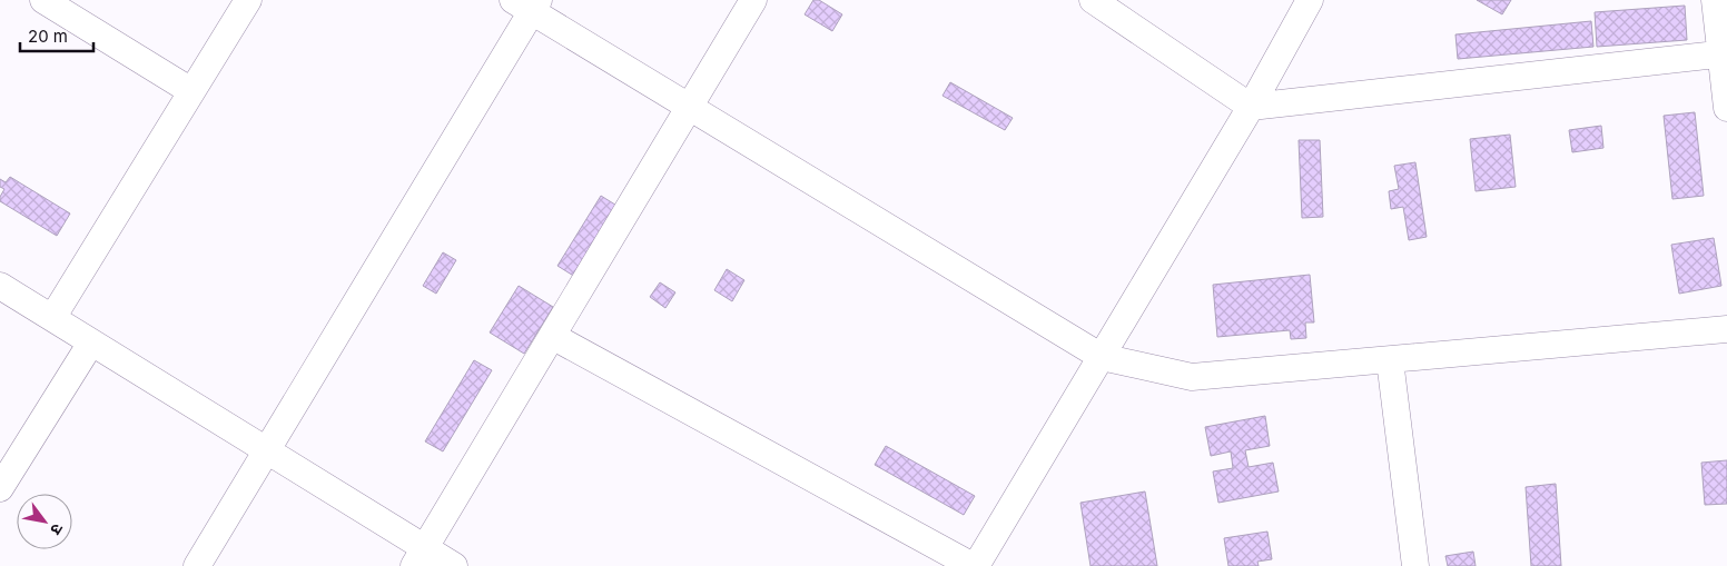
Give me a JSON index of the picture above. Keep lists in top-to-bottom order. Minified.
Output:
{"scale_bar":"20 m","north":"bottom right"}
